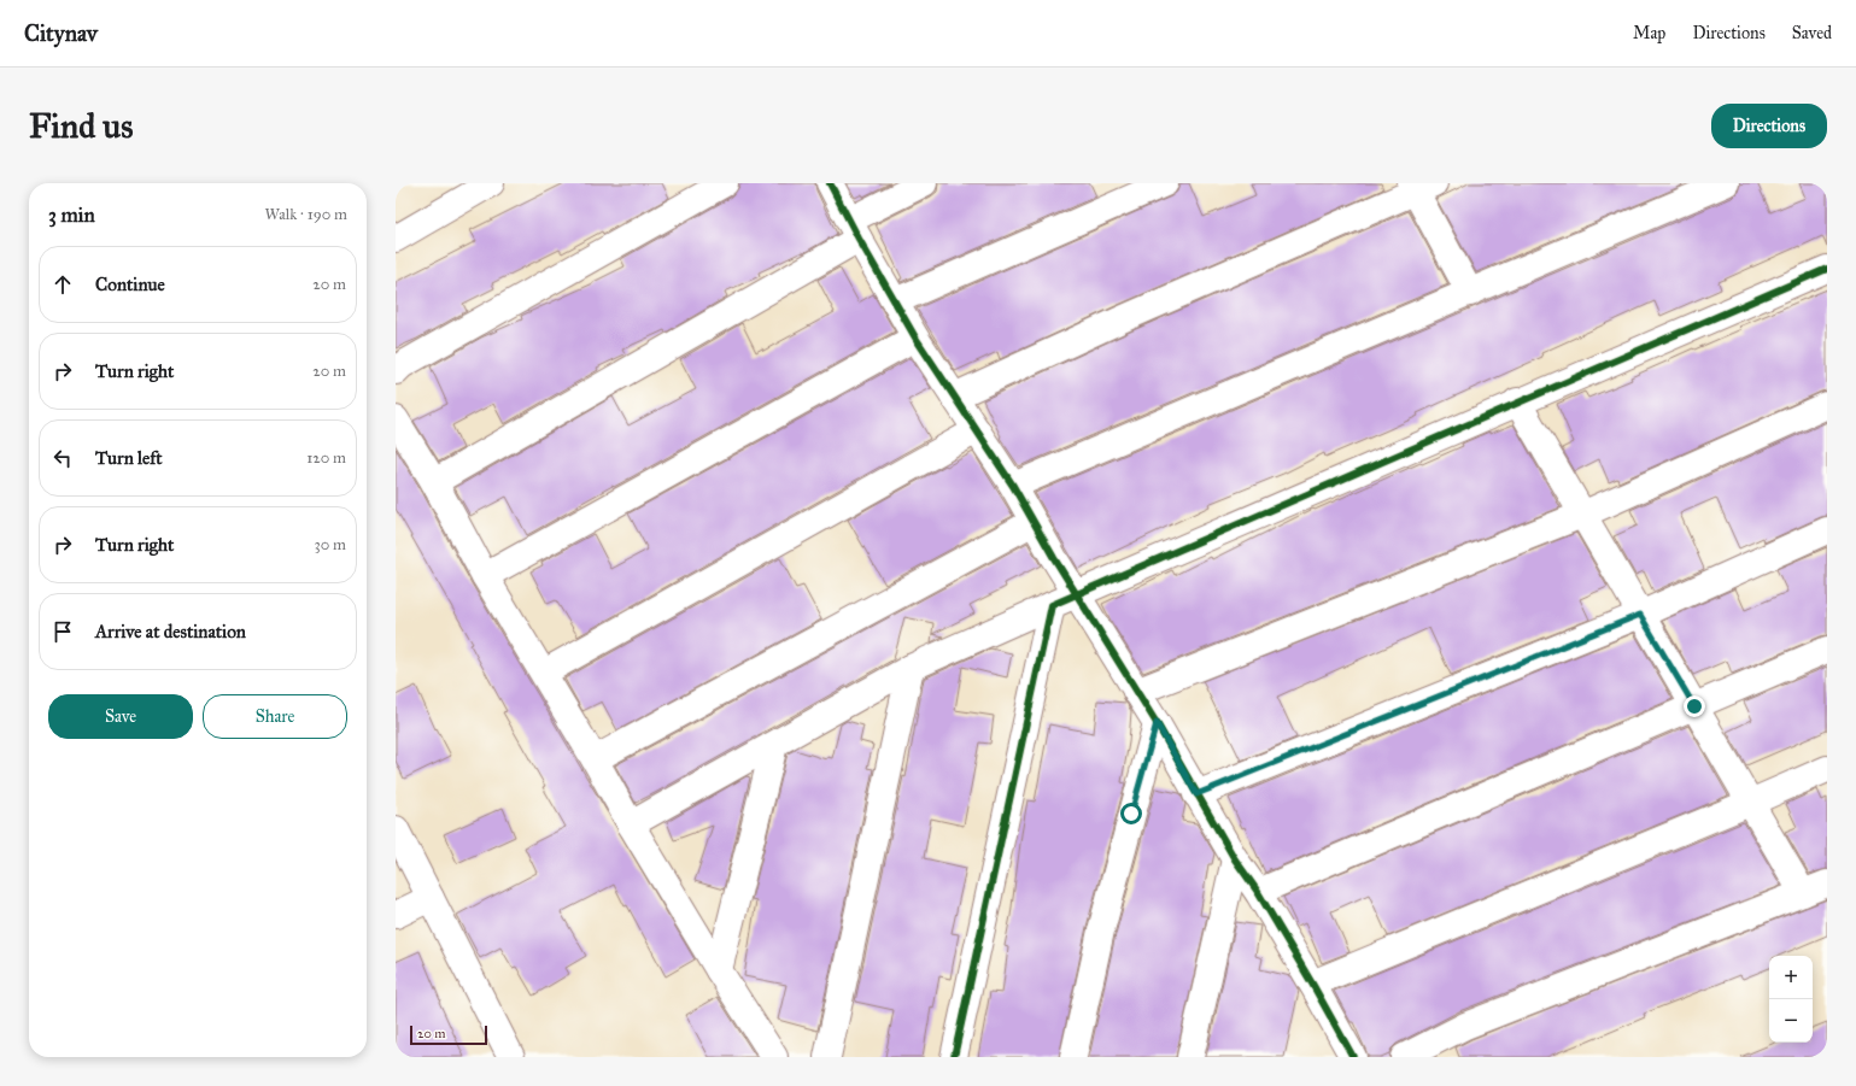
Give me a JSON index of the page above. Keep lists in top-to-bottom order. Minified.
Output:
{"scale_bar":"20 m","page":{"header":"Citynav","nav":["Map","Directions","Saved"],"buttons":["Directions",["Save","Share"]],"title":"Find us","heading":["3 min","Walk · 190 m"],"list":[["Continue","20 m"],["Turn right","20 m"],["Turn left","120 m"],["Turn right","30 m"],"Arrive at destination"],"map_buttons":["+","−"],"scale":"20 m"}}
